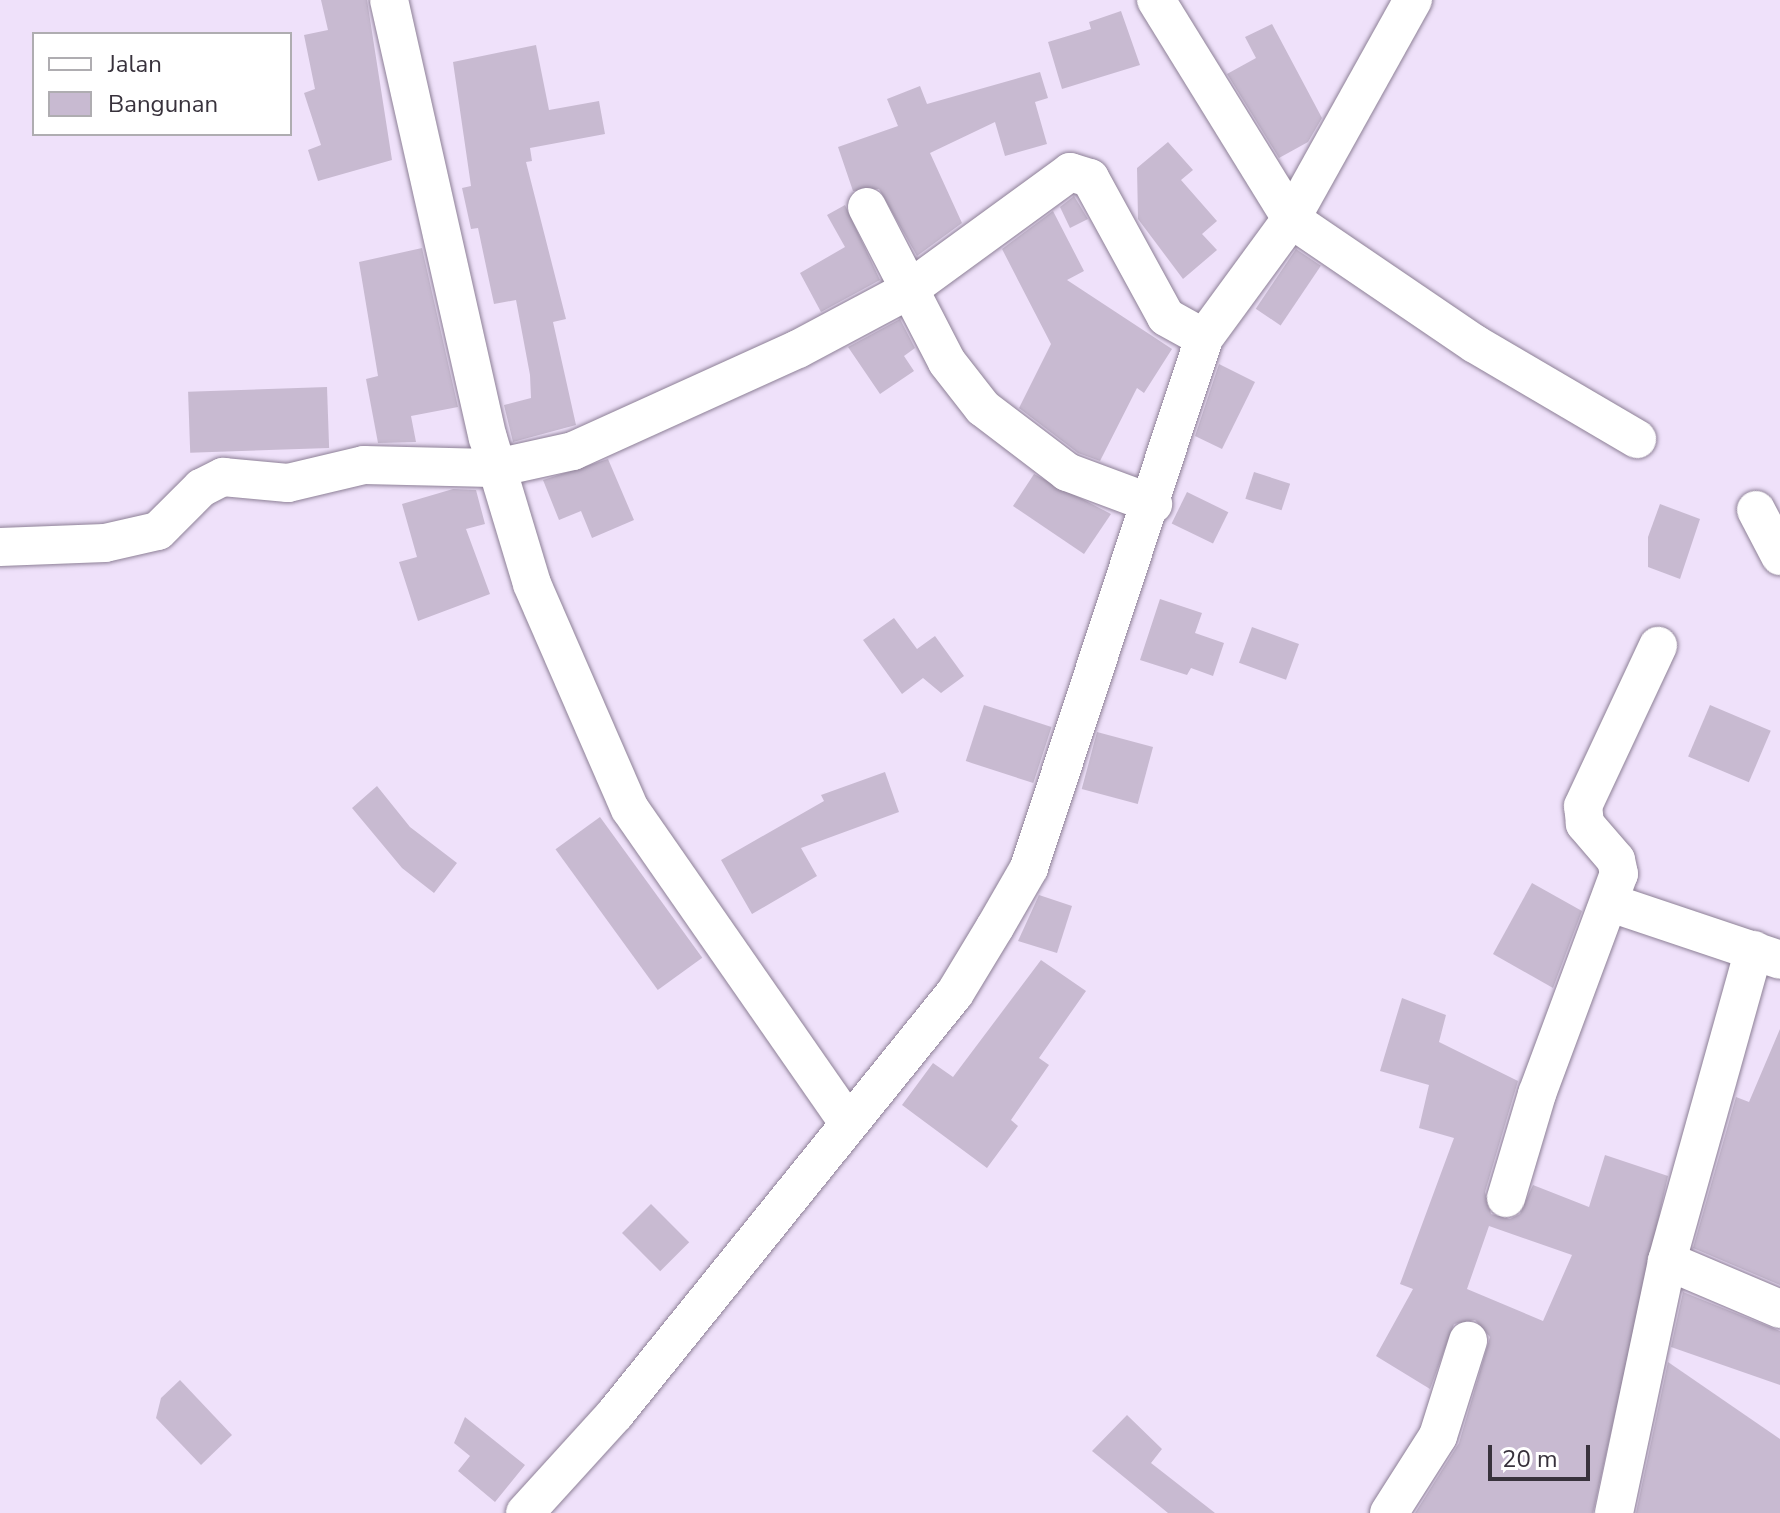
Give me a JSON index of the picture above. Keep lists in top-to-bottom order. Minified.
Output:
{"legend":["Jalan","Bangunan"],"scale_bar":"20 m"}
